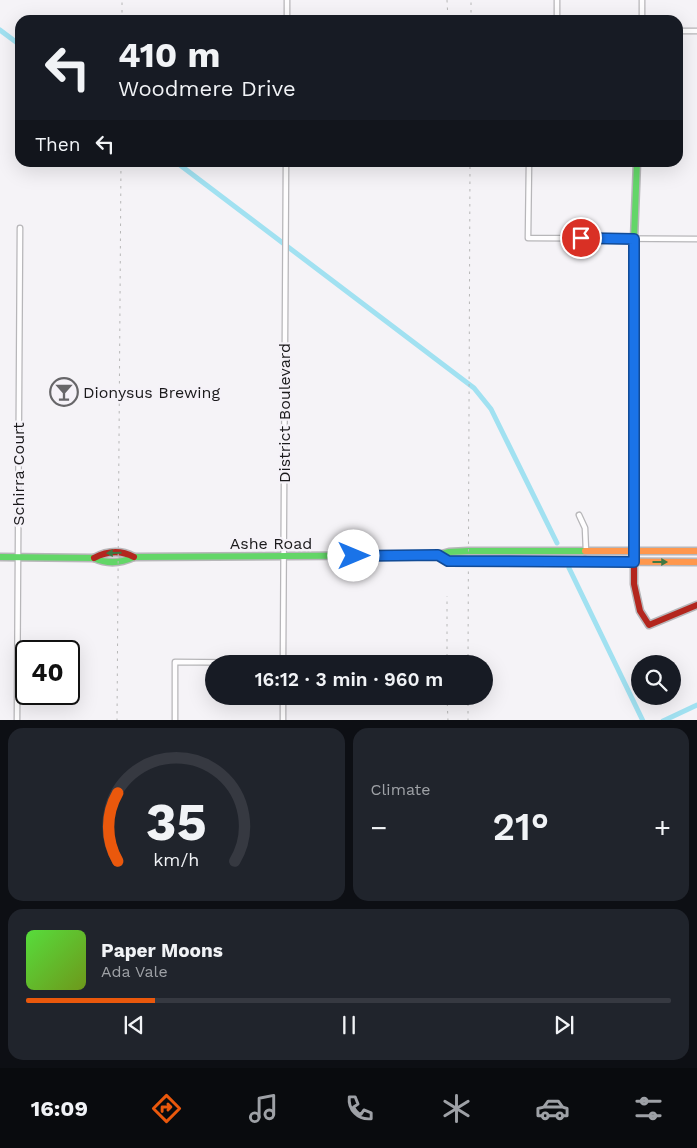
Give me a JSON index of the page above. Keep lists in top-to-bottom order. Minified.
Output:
{"streets":{"street":["District Boulevard","Schirra Court","Ashe Road"]},"crossings":[["District Boulevard","Ashe Road"],["Schirra Court","Ashe Road"]],"places":{"bar":["Dionysus Brewing"]},"page":{"turn":["410 m","Woodmere Drive"],"then":"Then","limit":"40","trip":"16:12 · 3 min · 960 m","tile":"Climate","heat":["−","21°","+"],"song":["Paper Moons","Ada Vale"],"tabs":"16:09","gauge":["35","km/h"]}}
